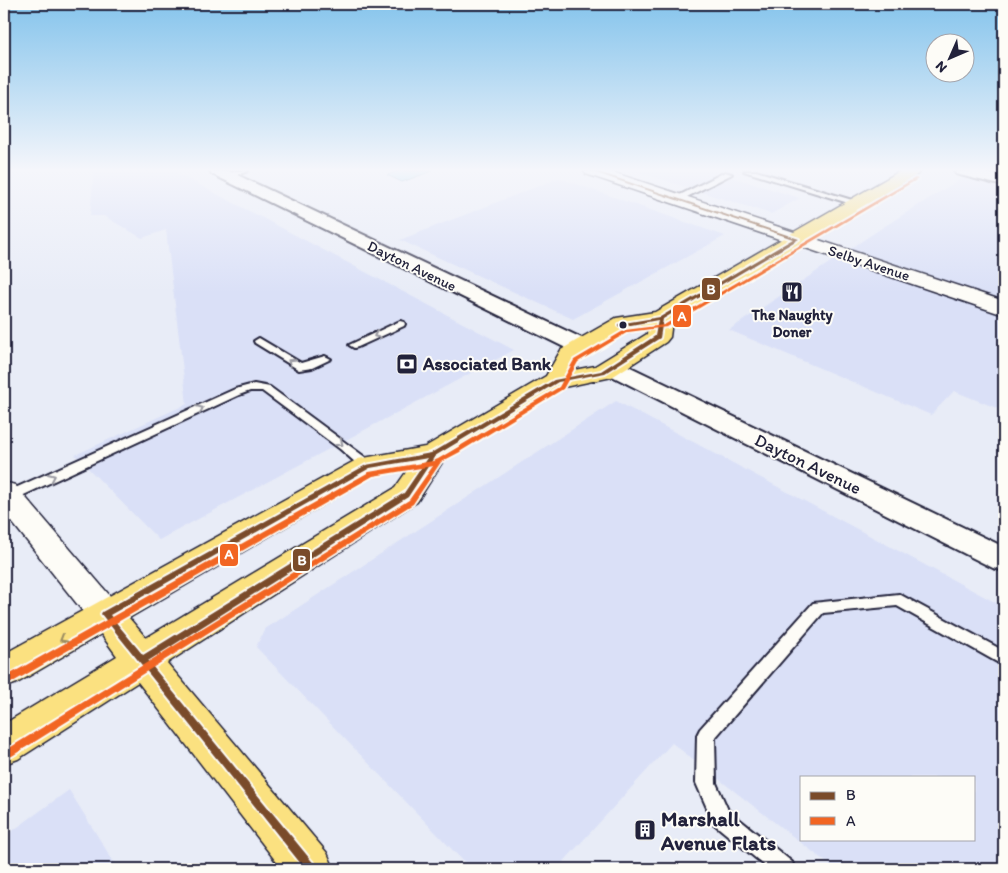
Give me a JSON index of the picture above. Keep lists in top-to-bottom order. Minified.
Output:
{"streets":{"street":["Selby Avenue","Dayton Avenue"]},"places":{"restaurant":["The Naughty Doner"],"bank":["Associated Bank"],"building":["Marshall Avenue Flats"]},"lines":["transit line B","transit line A"],"legend":["B","A"],"north":"bottom left"}
